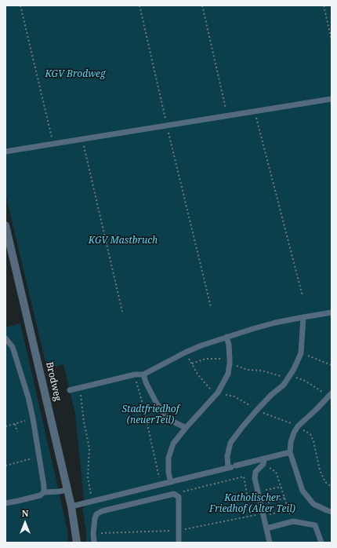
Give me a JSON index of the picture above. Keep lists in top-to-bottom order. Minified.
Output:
{"streets":{"street":["Brodweg"]},"parks":["KGV Brodweg","KGV Mastbruch","Stadtfriedhof (neuerTeil)","Katholischer Friedhof (Alter Teil)"],"north":"top"}
